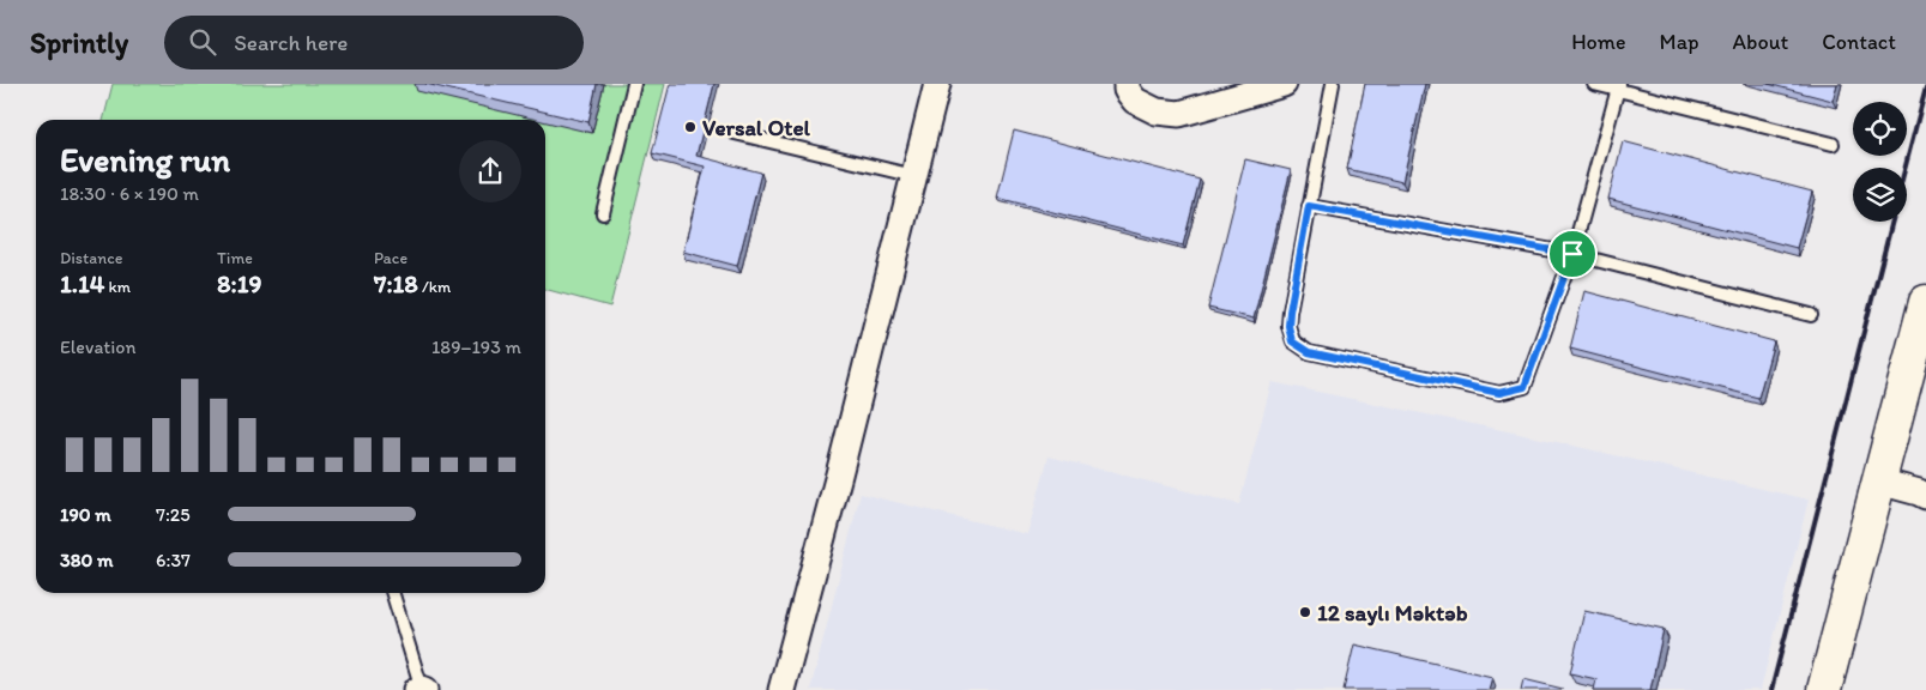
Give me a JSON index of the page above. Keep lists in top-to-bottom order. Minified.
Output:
{"places":["Versal Otel","12 saylı Məktəb"],"page":{"header":"Sprintly","search":"Search here","nav":["Home","Map","About","Contact"],"heading":["Evening run","18:30 · 6 × 190 m"],"stats":[["Distance","1.14 km"],["Time","8:19"],["Pace","7:18 /km"]],"chart":["Elevation","189–193 m"],"list":[{"name":"190 m","note":"7:25"},{"name":"380 m","note":"6:37"}]}}
